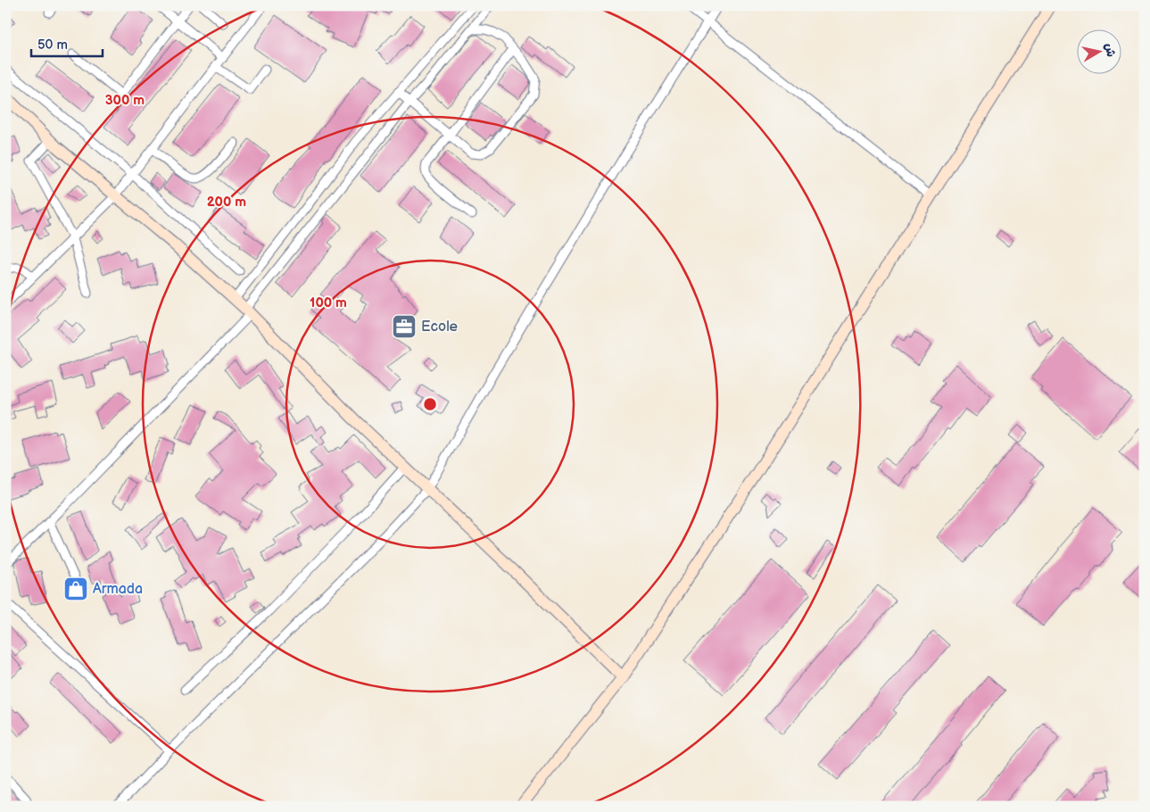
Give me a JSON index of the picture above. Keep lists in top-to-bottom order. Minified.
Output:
{"places":{"office":["Ecole"],"shop":["Armada"]},"scale_bar":"50 m","north":"right","rings":["300 m","200 m","100 m"]}
